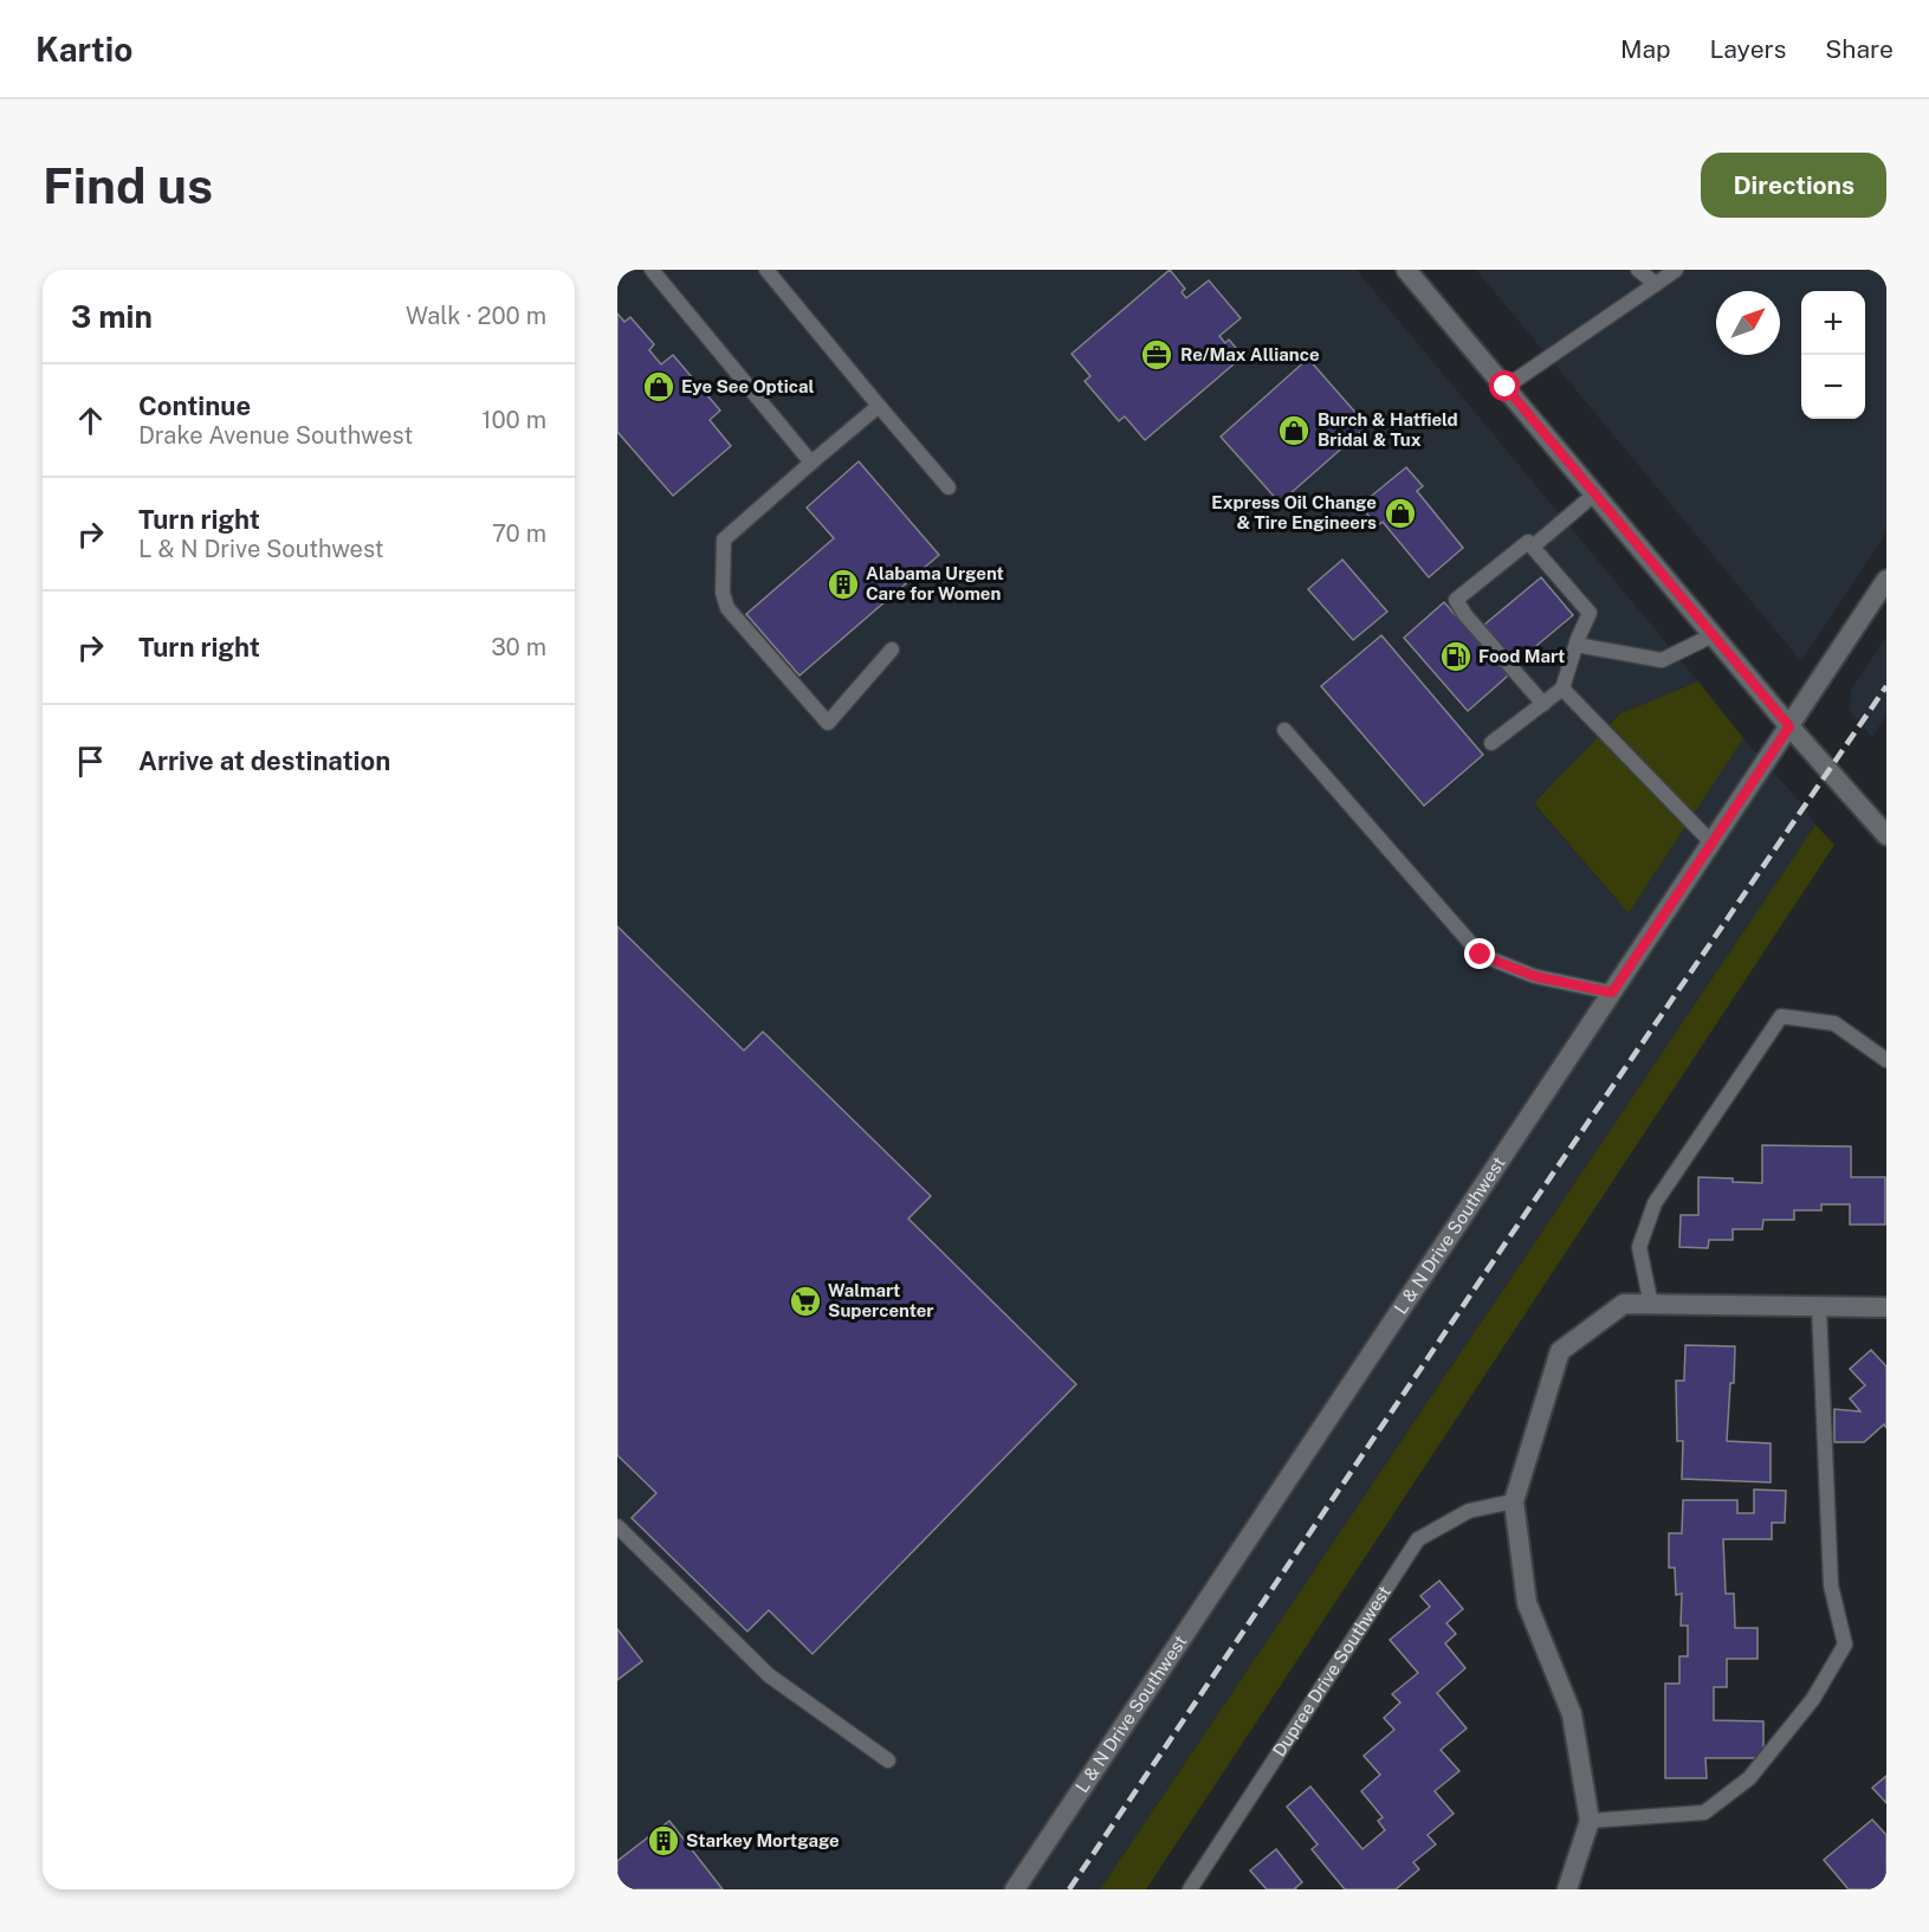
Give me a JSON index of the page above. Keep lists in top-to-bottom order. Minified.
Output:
{"streets":{"street":["L & N Drive Southwest"],"lane":["Dupree Drive Southwest"]},"places":{"office":["Re/Max Alliance"],"shop":["Eye See Optical","Burch & Hatfield Bridal & Tux","Express Oil Change & Tire Engineers"],"building":["Alabama Urgent Care for Women","Starkey Mortgage"],"fuel station":["Food Mart"],"supermarket":["Walmart Supercenter"]},"north":"top right","page":{"header":"Kartio","nav":["Map","Layers","Share"],"buttons":"Directions","title":"Find us","heading":["3 min","Walk · 200 m"],"map_buttons":["+","−"],"list":[["Continue","Drake Avenue Southwest","100 m"],["Turn right","L & N Drive Southwest","70 m"],["Turn right","30 m"],"Arrive at destination"]}}
